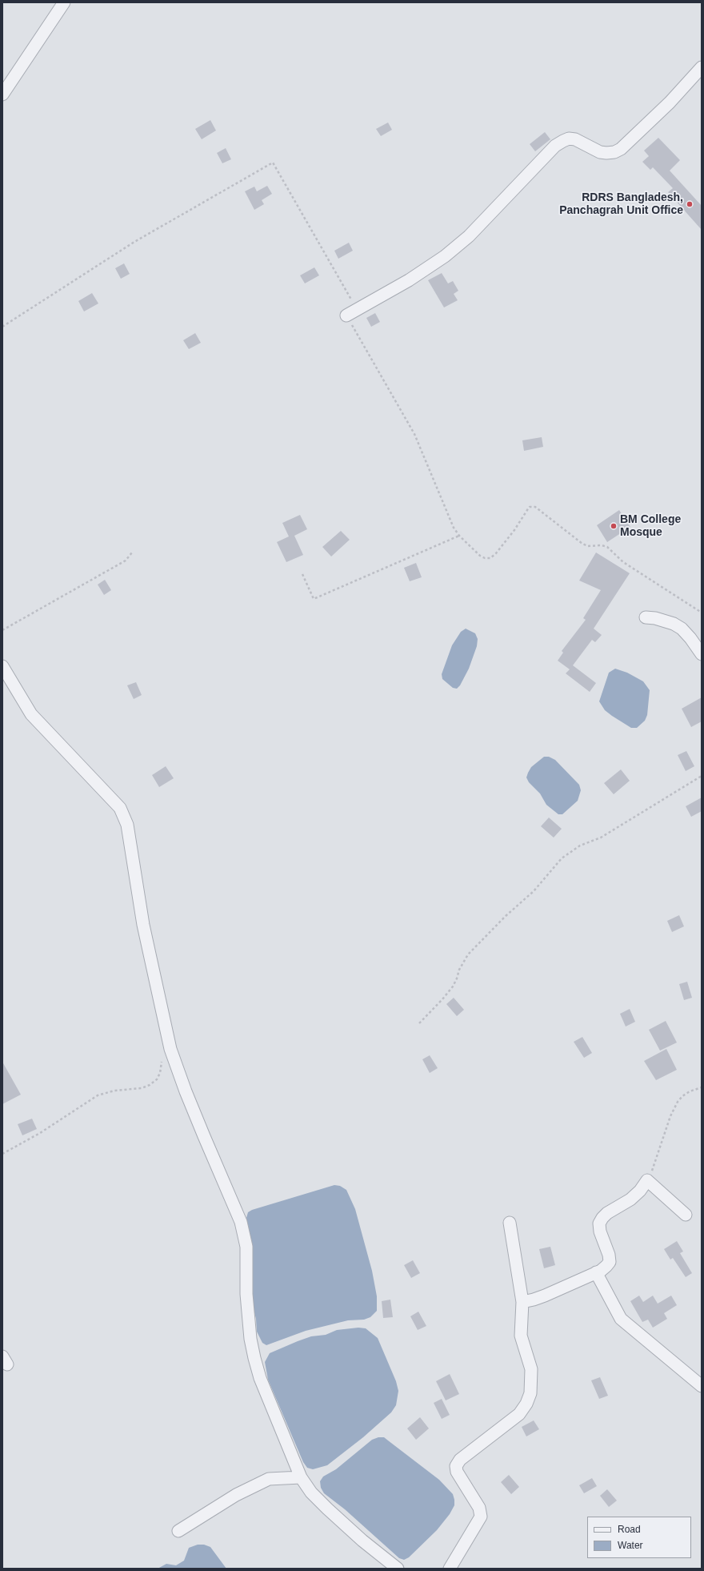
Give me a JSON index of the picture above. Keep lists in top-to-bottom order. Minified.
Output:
{"places":["RDRS Bangladesh, Panchagrah Unit Office","BM College Mosque"],"legend":["Road","Water"]}
